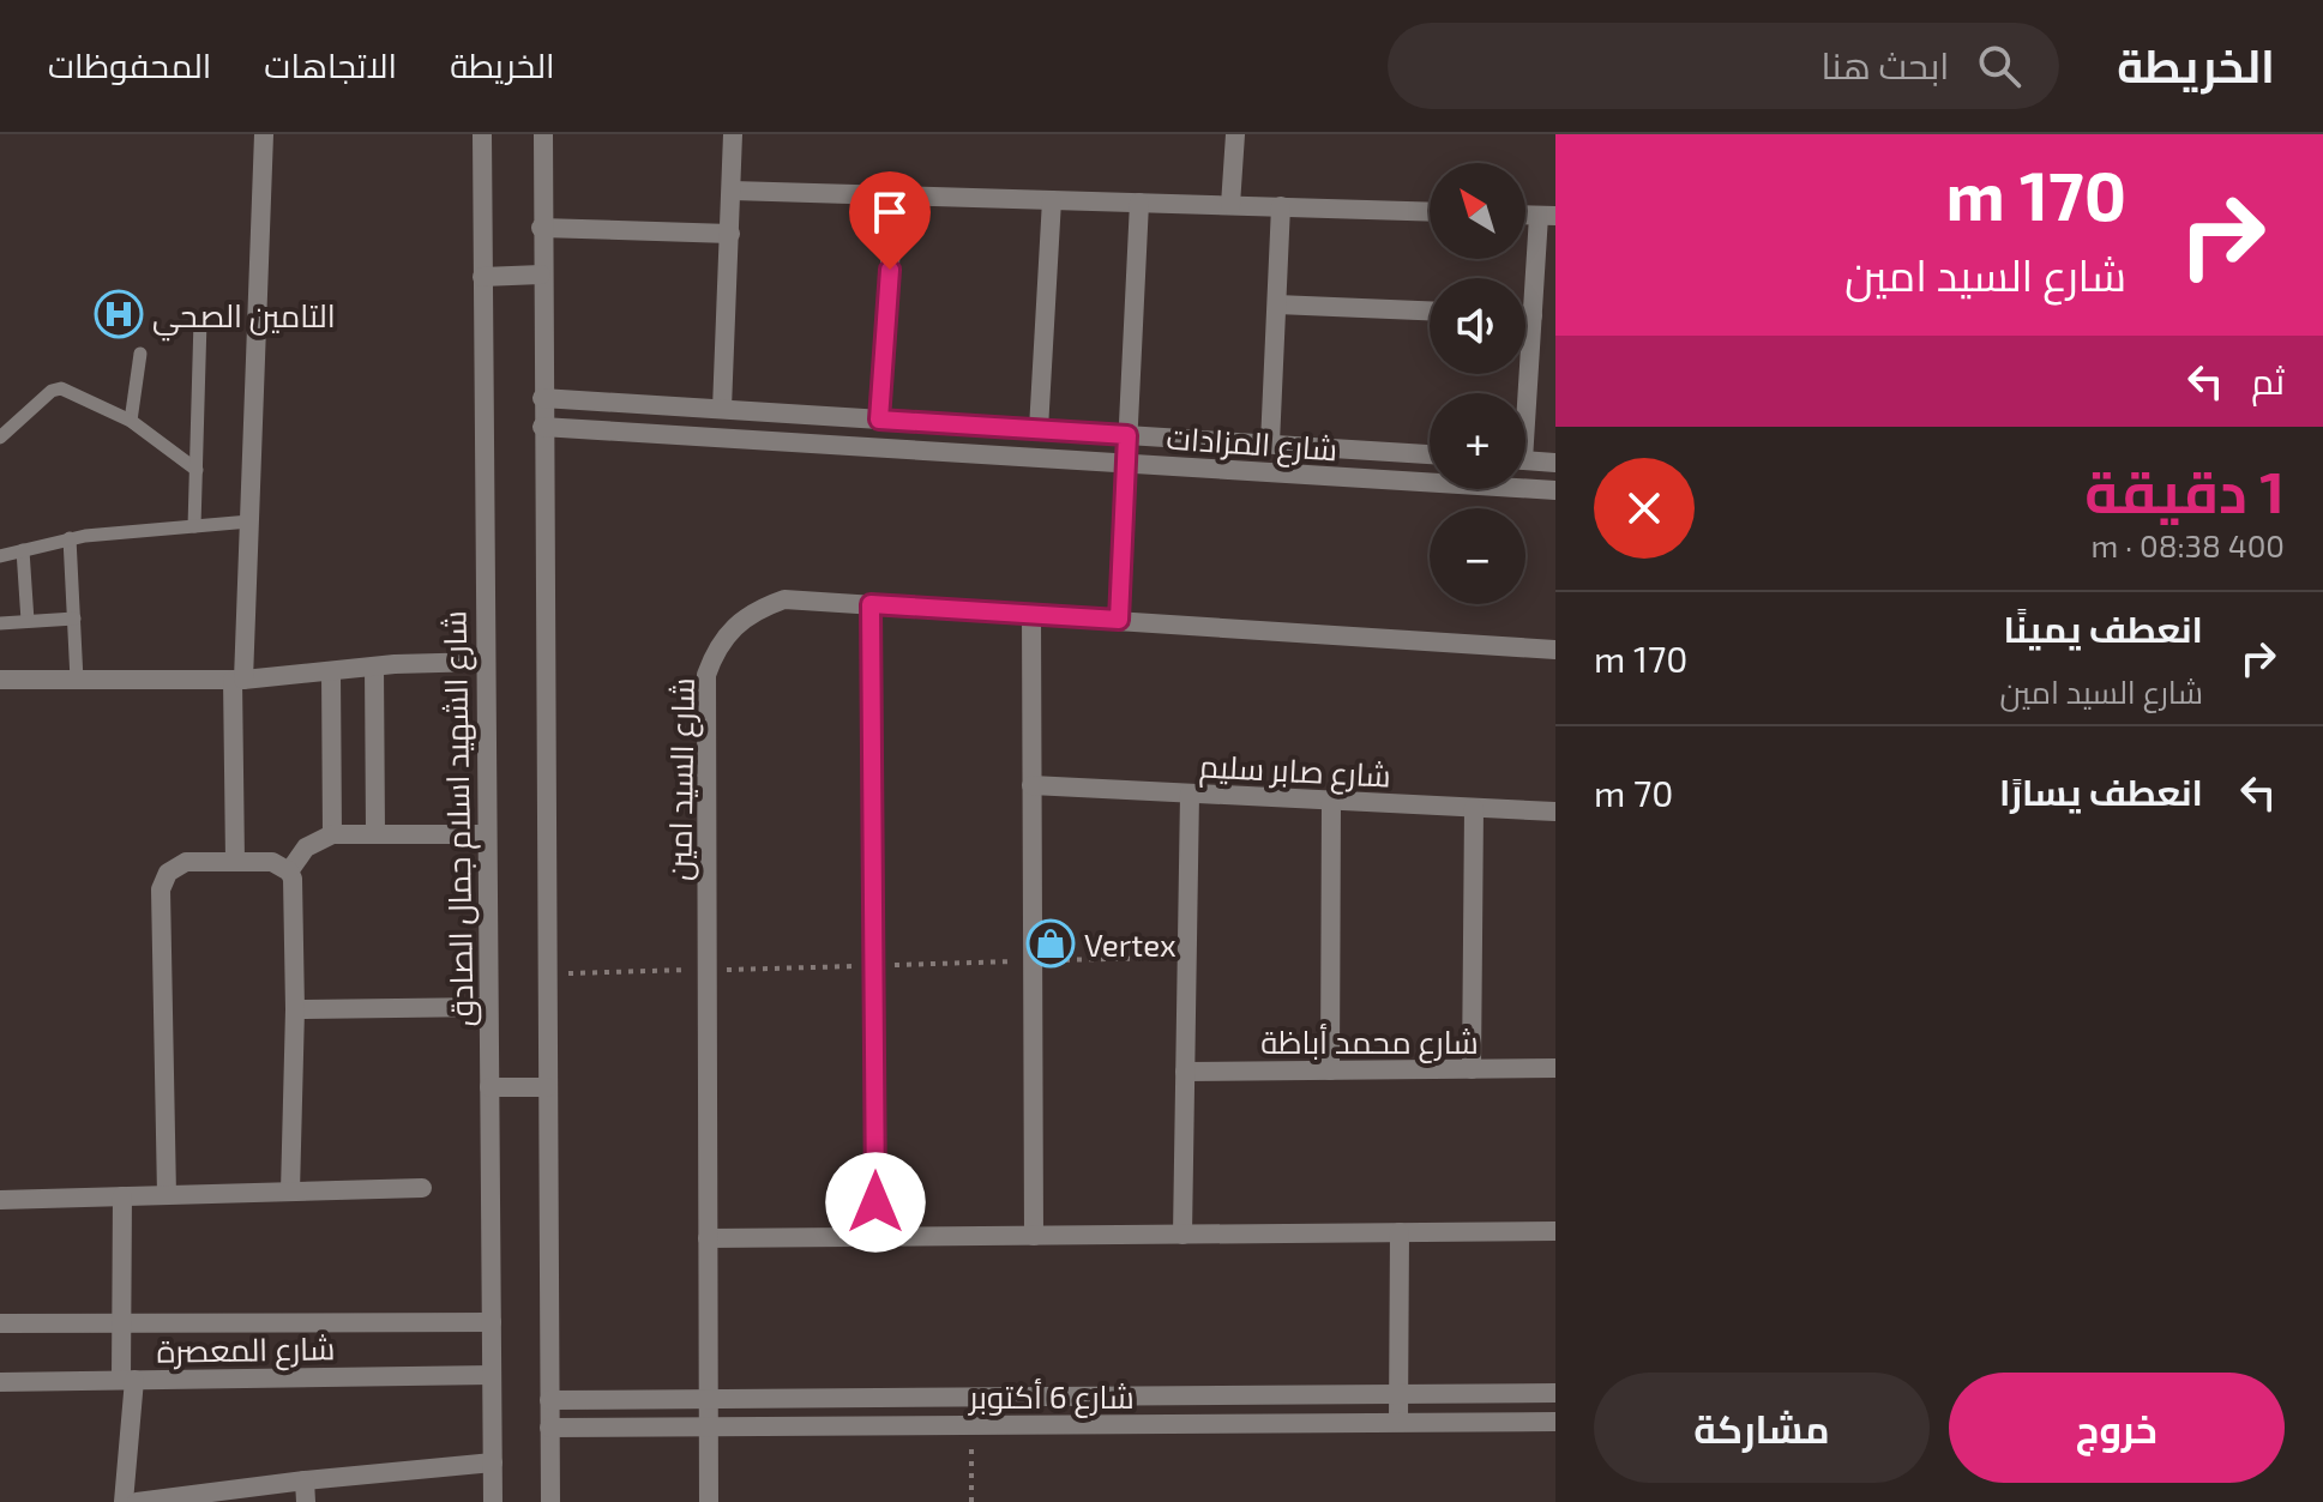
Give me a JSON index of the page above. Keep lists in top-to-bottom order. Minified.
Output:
{"streets":{"street":["شارع المزادات","شارع صابر سليم","شارع السيد امين","شارع الشهيد اسلام جمال الصادق","شارع محمد أباظة","شارع المعصرة","شارع 6 أكتوبر"]},"crossings":[["شارع السيد امين","شارع 6 أكتوبر"],["شارع الشهيد اسلام جمال الصادق","شارع المعصرة"]],"places":{"hospital":["التامين الصحي"],"shop":["Vertex"]},"north":"top left","page":{"header":"الخريطة","search":"ابحث هنا","nav":["الخريطة","الاتجاهات","المحفوظات"],"turn":["170 m","شارع السيد امين"],"map_buttons":["+","−"],"then":"ثم","heading":["1 دقيقة","400 m · 08:38"],"list":[{"name":"انعطف يمينًا","note":"شارع السيد امين","value":"170 m"},{"name":"انعطف يسارًا","value":"70 m"}],"buttons":["خروج","مشاركة"]}}
